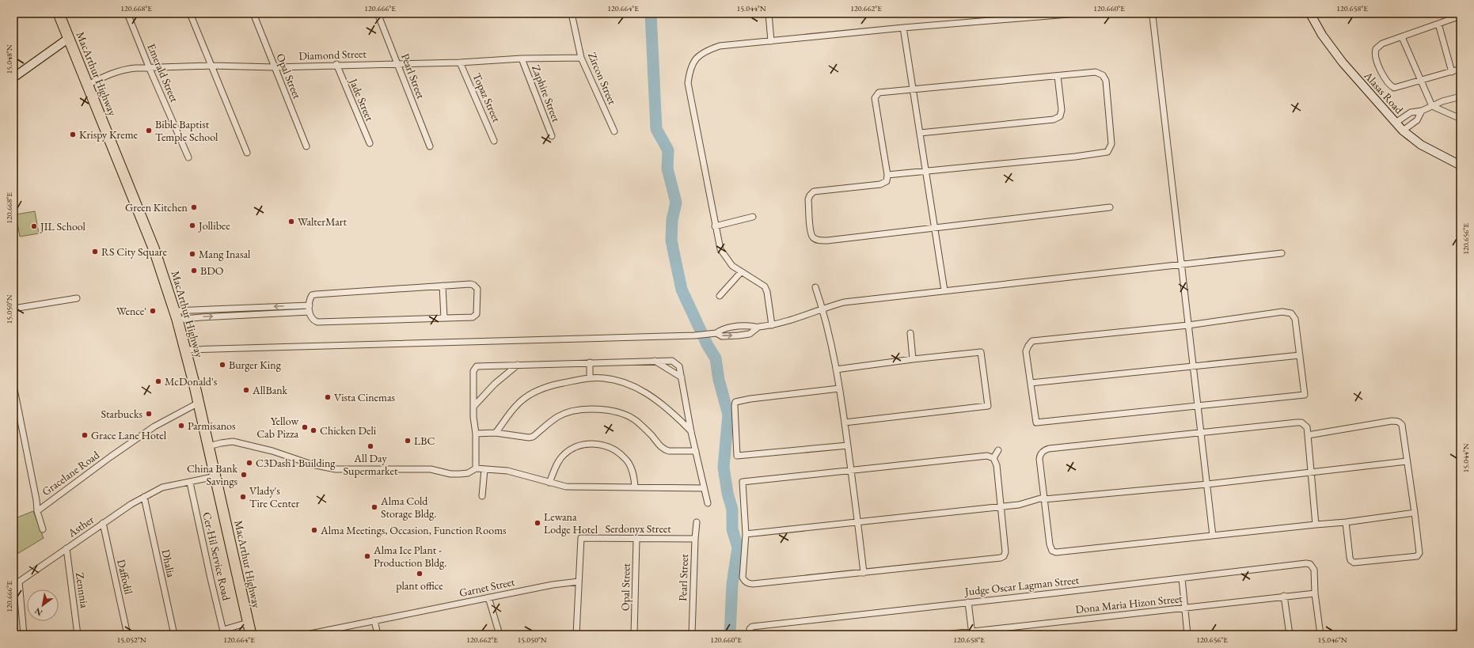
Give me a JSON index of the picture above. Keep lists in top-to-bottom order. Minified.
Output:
{"streets":{"highway":["MacArthur Highway"],"street":["Diamond Street","Emerald Street","Opal Street","Pearl Street","Zircon Street","Alasas Road","Zaphire Street","Topaz Street","Jade Street","Gracelane Road","Asther","Serdonyx Street","Cer-Hil Service Road","Dhalia","Daffodil","Judge Oscar Lagman Street","Garnet Street","Zennnia","Dona Maria Hizon Street"]},"crossings":[["Diamond Street","Emerald Street"],["Diamond Street","MacArthur Highway"],["Diamond Street","Opal Street"],["Diamond Street","Pearl Street"],["Diamond Street","Zircon Street"],["Diamond Street","Zaphire Street"],["Diamond Street","Topaz Street"],["Diamond Street","Jade Street"],["MacArthur Highway","Gracelane Road"],["MacArthur Highway","Asther"],["Opal Street","Serdonyx Street"],["Pearl Street","Serdonyx Street"],["Asther","Cer-Hil Service Road"],["Asther","Dhalia"],["Asther","Daffodil"],["Asther","Zennnia"],["Serdonyx Street","Garnet Street"],["Judge Oscar Lagman Street","Dona Maria Hizon Street"]],"places":["Bible Baptist Temple School","Krispy Kreme","Green Kitchen","WalterMart","Jollibee","JIL School","RS City Square","Mang Inasal","BDO","Wence'","Burger King","McDonald's","AllBank","Vista Cinemas","Starbucks","Parmisanos","Yellow Cab Pizza","Chicken Deli","Grace Lane Hotel","LBC","All Day Supermarket","C3Dash1 Building","China Bank Savings","Vlady's Tire Center","Alma Cold Storage Bldg.","Lewana Lodge Hotel","Alma Meetings, Occasion, Function Rooms","Alma Ice Plant - Production Bldg.","plant office"],"north":"bottom left","coordinates":["120.668°E","120.666°E","120.664°E","15.044°N","120.662°E","120.660°E","120.658°E","15.048°N","120.656°E","15.050°N","15.052°N","15.046°N"]}
